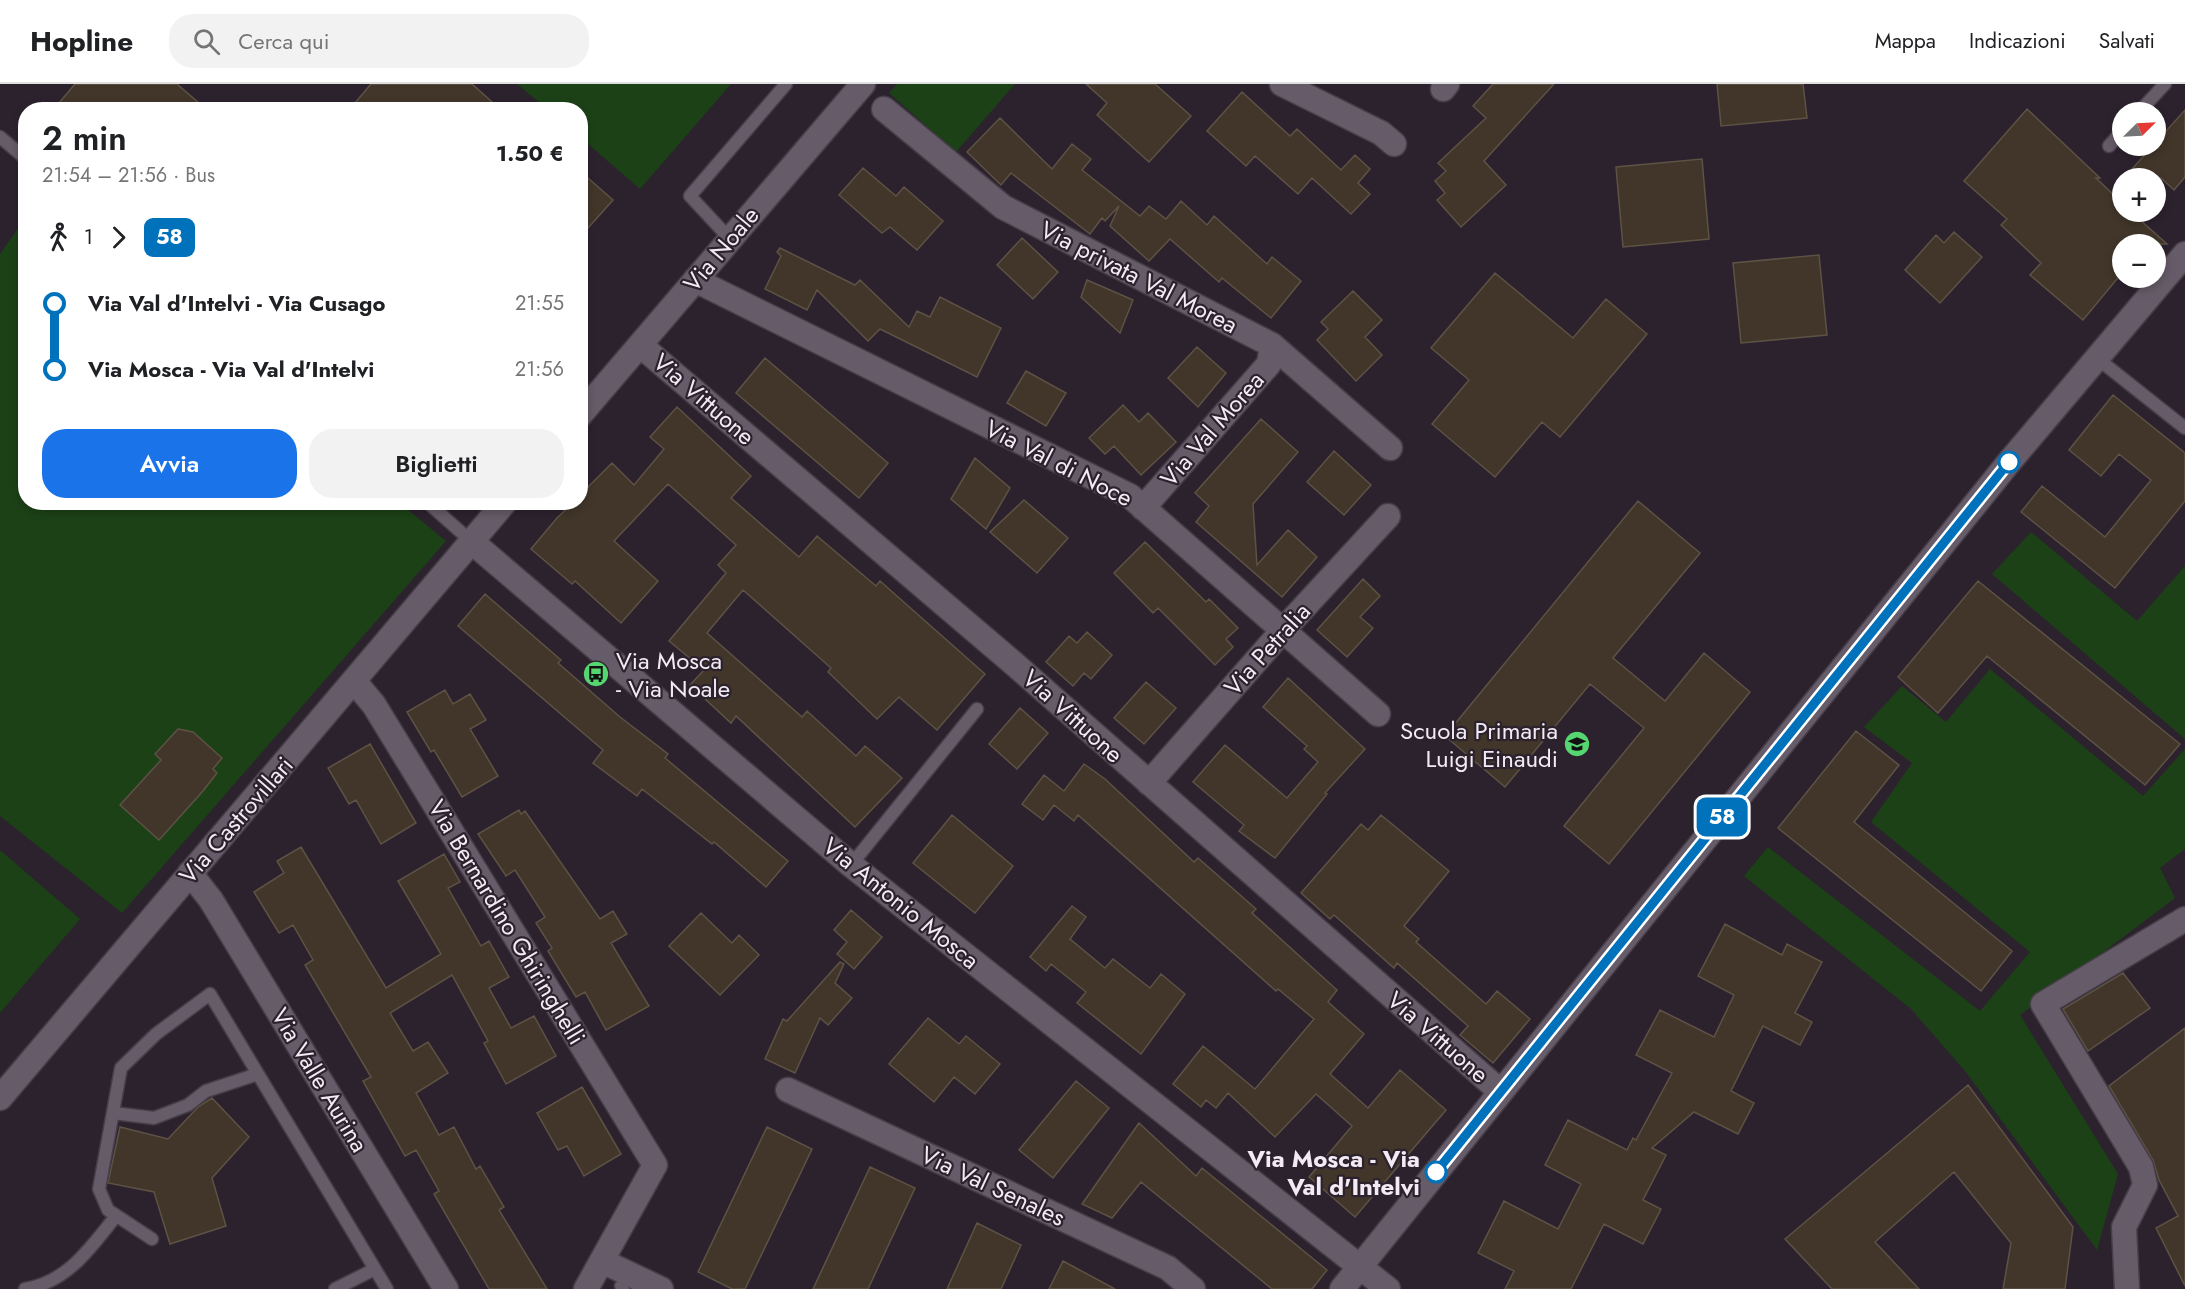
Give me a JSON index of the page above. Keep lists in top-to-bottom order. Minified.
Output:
{"streets":{"street":["Via Noale","Via privata Val Morea","Via Vittuone","Via Val Morea","Via Val di Noce","Via Petralia","Via Castrovillari","Via Antonio Mosca","Via Bernardino Ghiringhelli","Via Valle Aurina","Via Val Senales"]},"crossings":[["Via Noale","Via Vittuone"],["Via Noale","Via Val di Noce"],["Via privata Val Morea","Via Val Morea"],["Via Vittuone","Via Petralia"],["Via Val Morea","Via Val di Noce"],["Via Val di Noce","Via Petralia"],["Via Castrovillari","Via Antonio Mosca"],["Via Castrovillari","Via Bernardino Ghiringhelli"],["Via Castrovillari","Via Valle Aurina"]],"places":{"bus stop":["Via Mosca - Via Noale"],"school or university":["Scuola Primaria Luigi Einaudi"],"other":["Via Mosca - Via Val d'Intelvi"]},"lines":["bus line 58"],"north":"top right","page":{"header":"Hopline","search":"Cerca qui","nav":["Mappa","Indicazioni","Salvati"],"on_map":"58","map_buttons":["+","−"],"heading":["2 min","21:54 – 21:56 · Bus","1.50 €"],"legs":["1","58"],"list":[{"name":"Via Val d'Intelvi - Via Cusago","value":"21:55"},{"name":"Via Mosca - Via Val d'Intelvi","value":"21:56"}],"buttons":["Avvia","Biglietti"]}}
